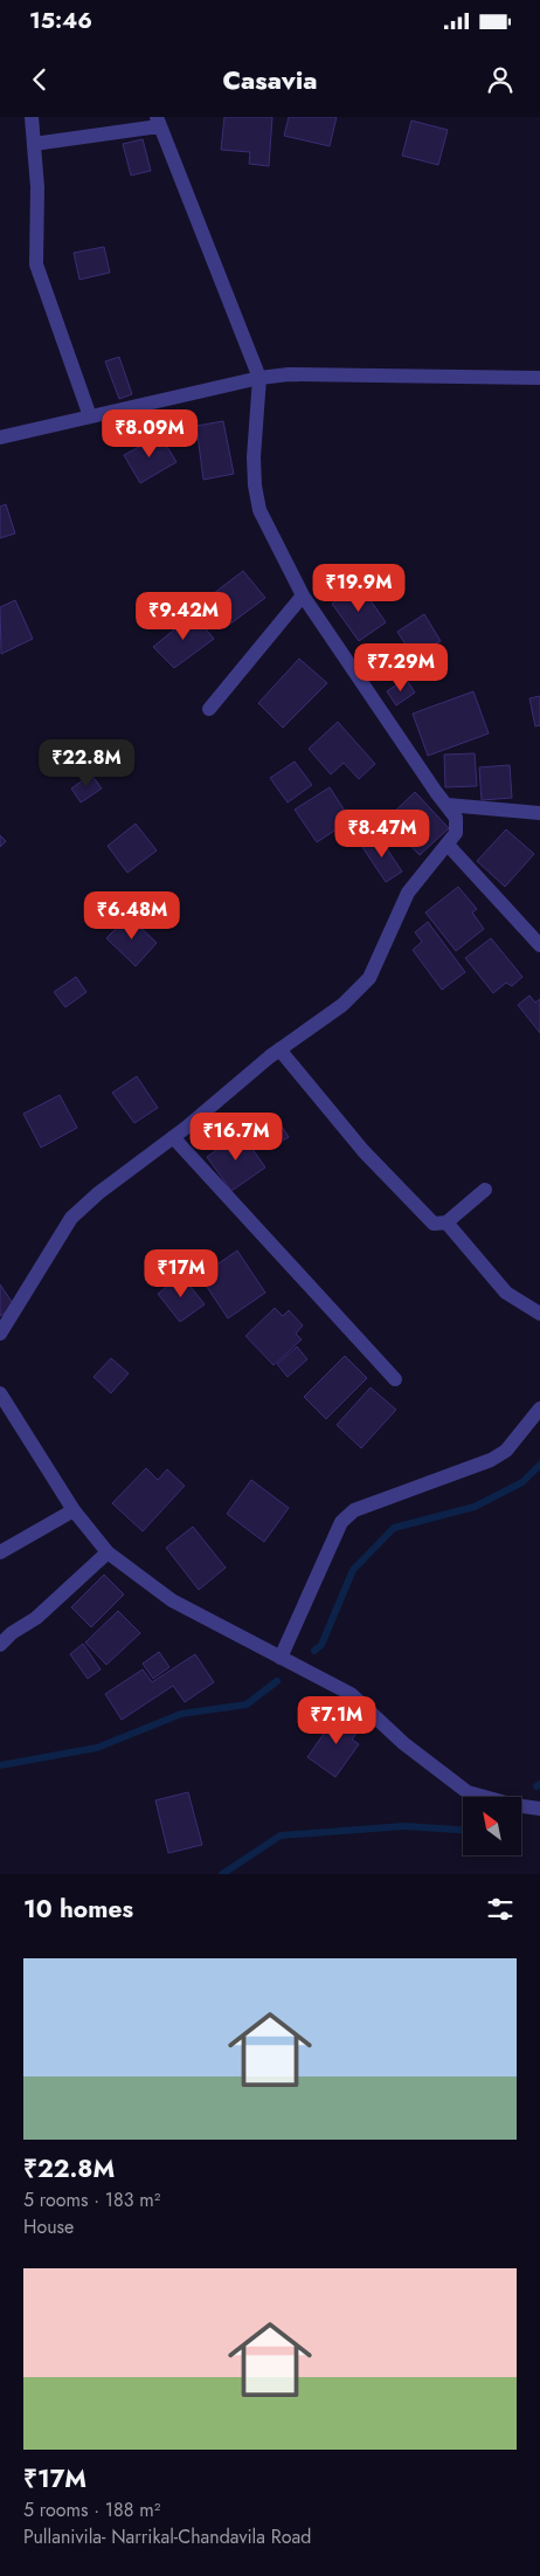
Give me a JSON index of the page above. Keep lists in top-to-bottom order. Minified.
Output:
{"north":"top left","page":{"status":"15:46","header":"Casavia","price":["₹8.09M","₹19.9M","₹9.42M","₹7.29M","₹22.8M","₹8.47M","₹6.48M","₹16.7M","₹17M","₹7.1M"],"heading":"10 homes","list":[{"name":"₹22.8M","note":"5 rooms · 183 m² · House"},{"name":"₹17M","note":"5 rooms · 188 m² · Pullanivila- Narrikal-Chandavila Road"}]}}
